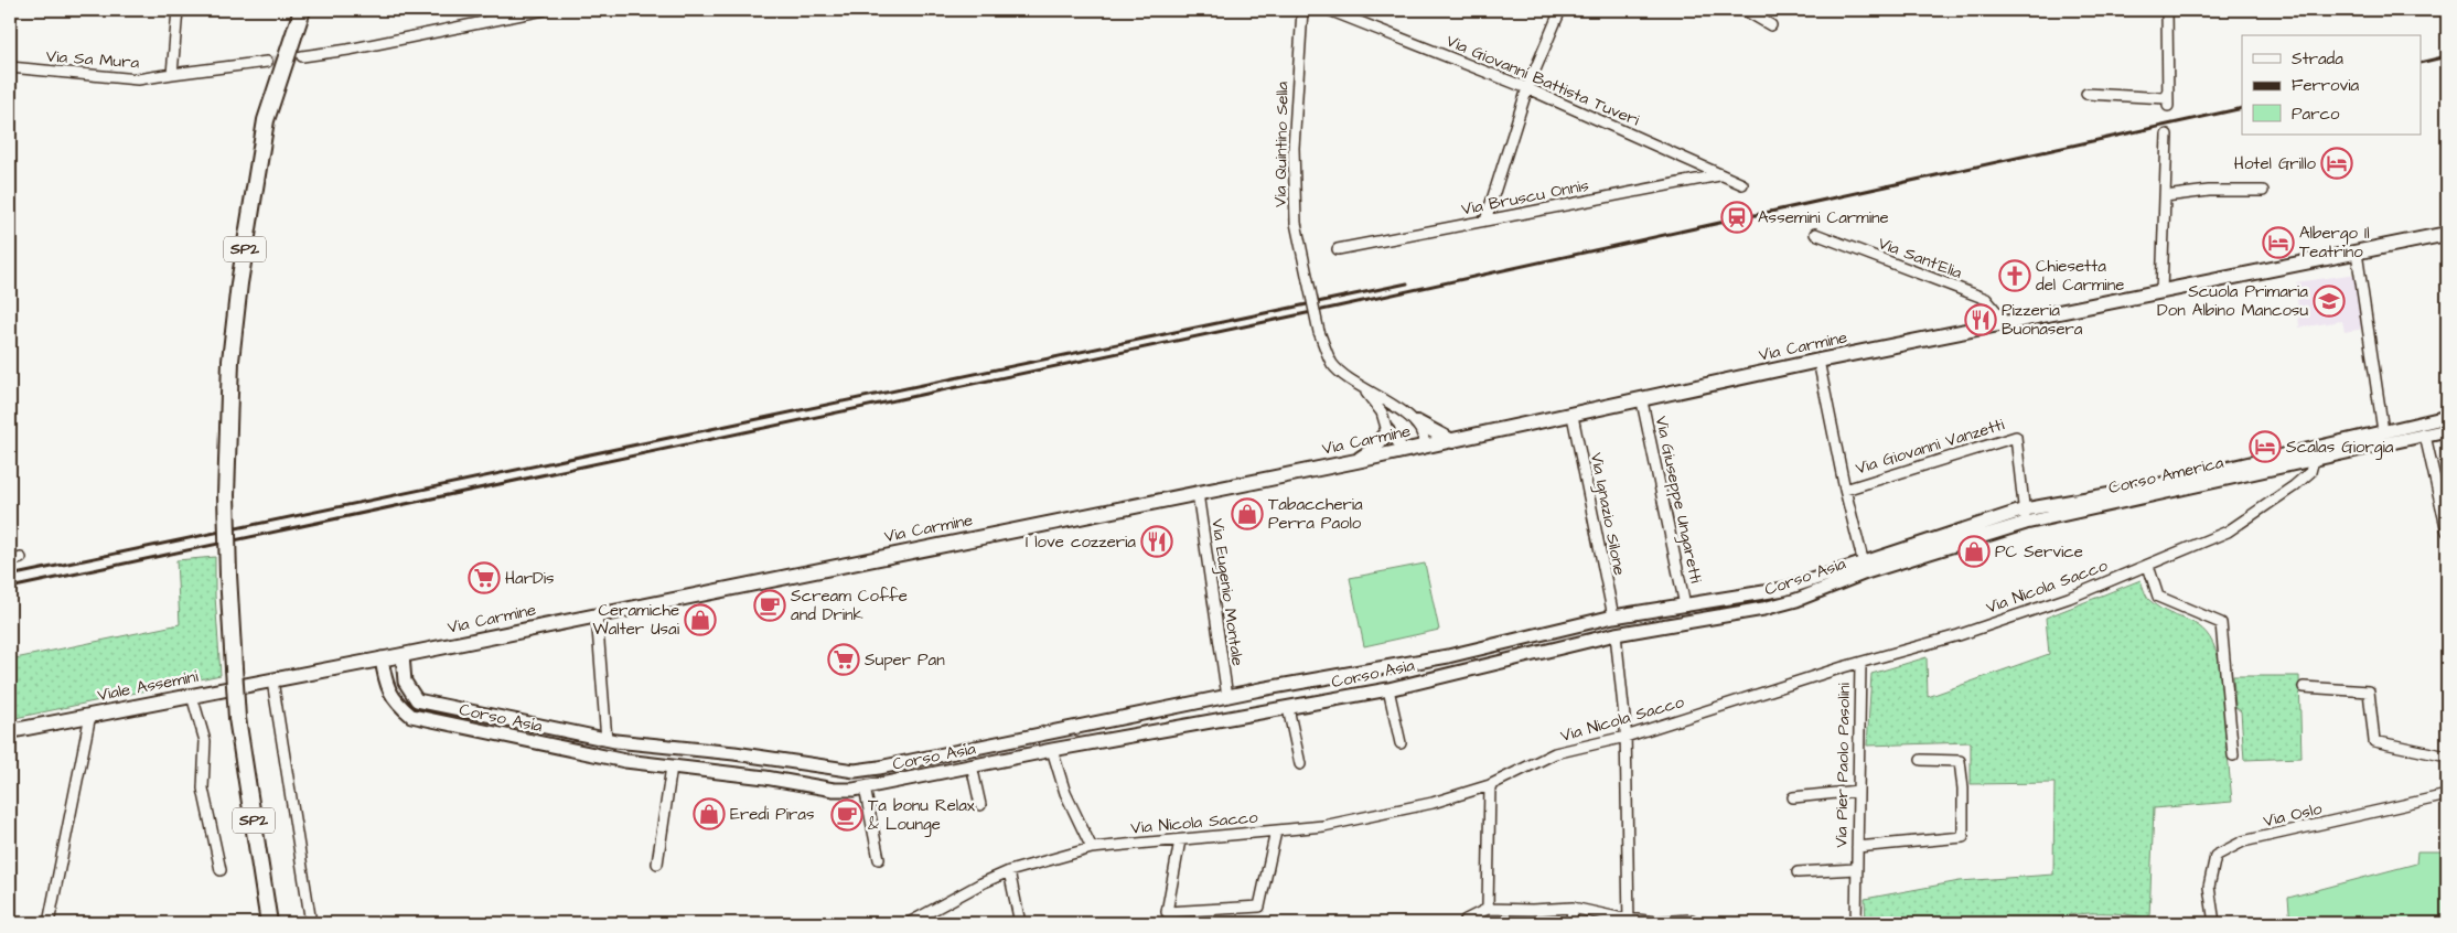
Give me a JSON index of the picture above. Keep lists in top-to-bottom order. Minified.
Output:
{"streets":{"main road":["SP2","Via Carmine","Viale Assemini"],"street":["Via Sa Mura","Via Giovanni Battista Tuveri","Via Quintino Sella","Via Bruscu Onnis","Via Sant'Elia","Via Giovanni Vanzetti","Corso America","Via Giuseppe Ungaretti","Via Ignazio Silone","Corso Asia","Via Nicola Sacco","Via Eugenio Montale","Via Pier Paolo Pasolini","Via Oslo"]},"crossings":[["Via Giovanni Battista Tuveri","Via Bruscu Onnis"],["Via Sant'Elia","Via Carmine"],["Via Carmine","Via Giuseppe Ungaretti"],["Via Carmine","Via Ignazio Silone"],["Via Carmine","Corso Asia"],["Via Carmine","Via Eugenio Montale"],["Via Carmine","Viale Assemini"],["Via Giovanni Vanzetti","Corso America"],["Corso America","Corso Asia"],["Corso America","Via Nicola Sacco"],["Via Giuseppe Ungaretti","Corso Asia"],["Via Ignazio Silone","Corso Asia"],["Corso Asia","Via Eugenio Montale"],["Via Nicola Sacco","Via Pier Paolo Pasolini"]],"places":{"hotel":["Hotel Grillo","Albergo Il Teatrino","Scalas Giorgia"],"station":["Assemini Carmine"],"church":["Chiesetta del Carmine"],"school or university":["Scuola Primaria Don Albino Mancosu"],"restaurant":["Pizzeria Buonasera","I love cozzeria"],"shop":["Tabaccheria Perra Paolo","PC Service","Ceramiche Walter Usai","Eredi Piras"],"supermarket":["HarDis","Super Pan"],"cafe":["Scream Coffe and Drink","Ta bonu Relax & Lounge"]},"legend":["Strada","Ferrovia","Parco"]}
